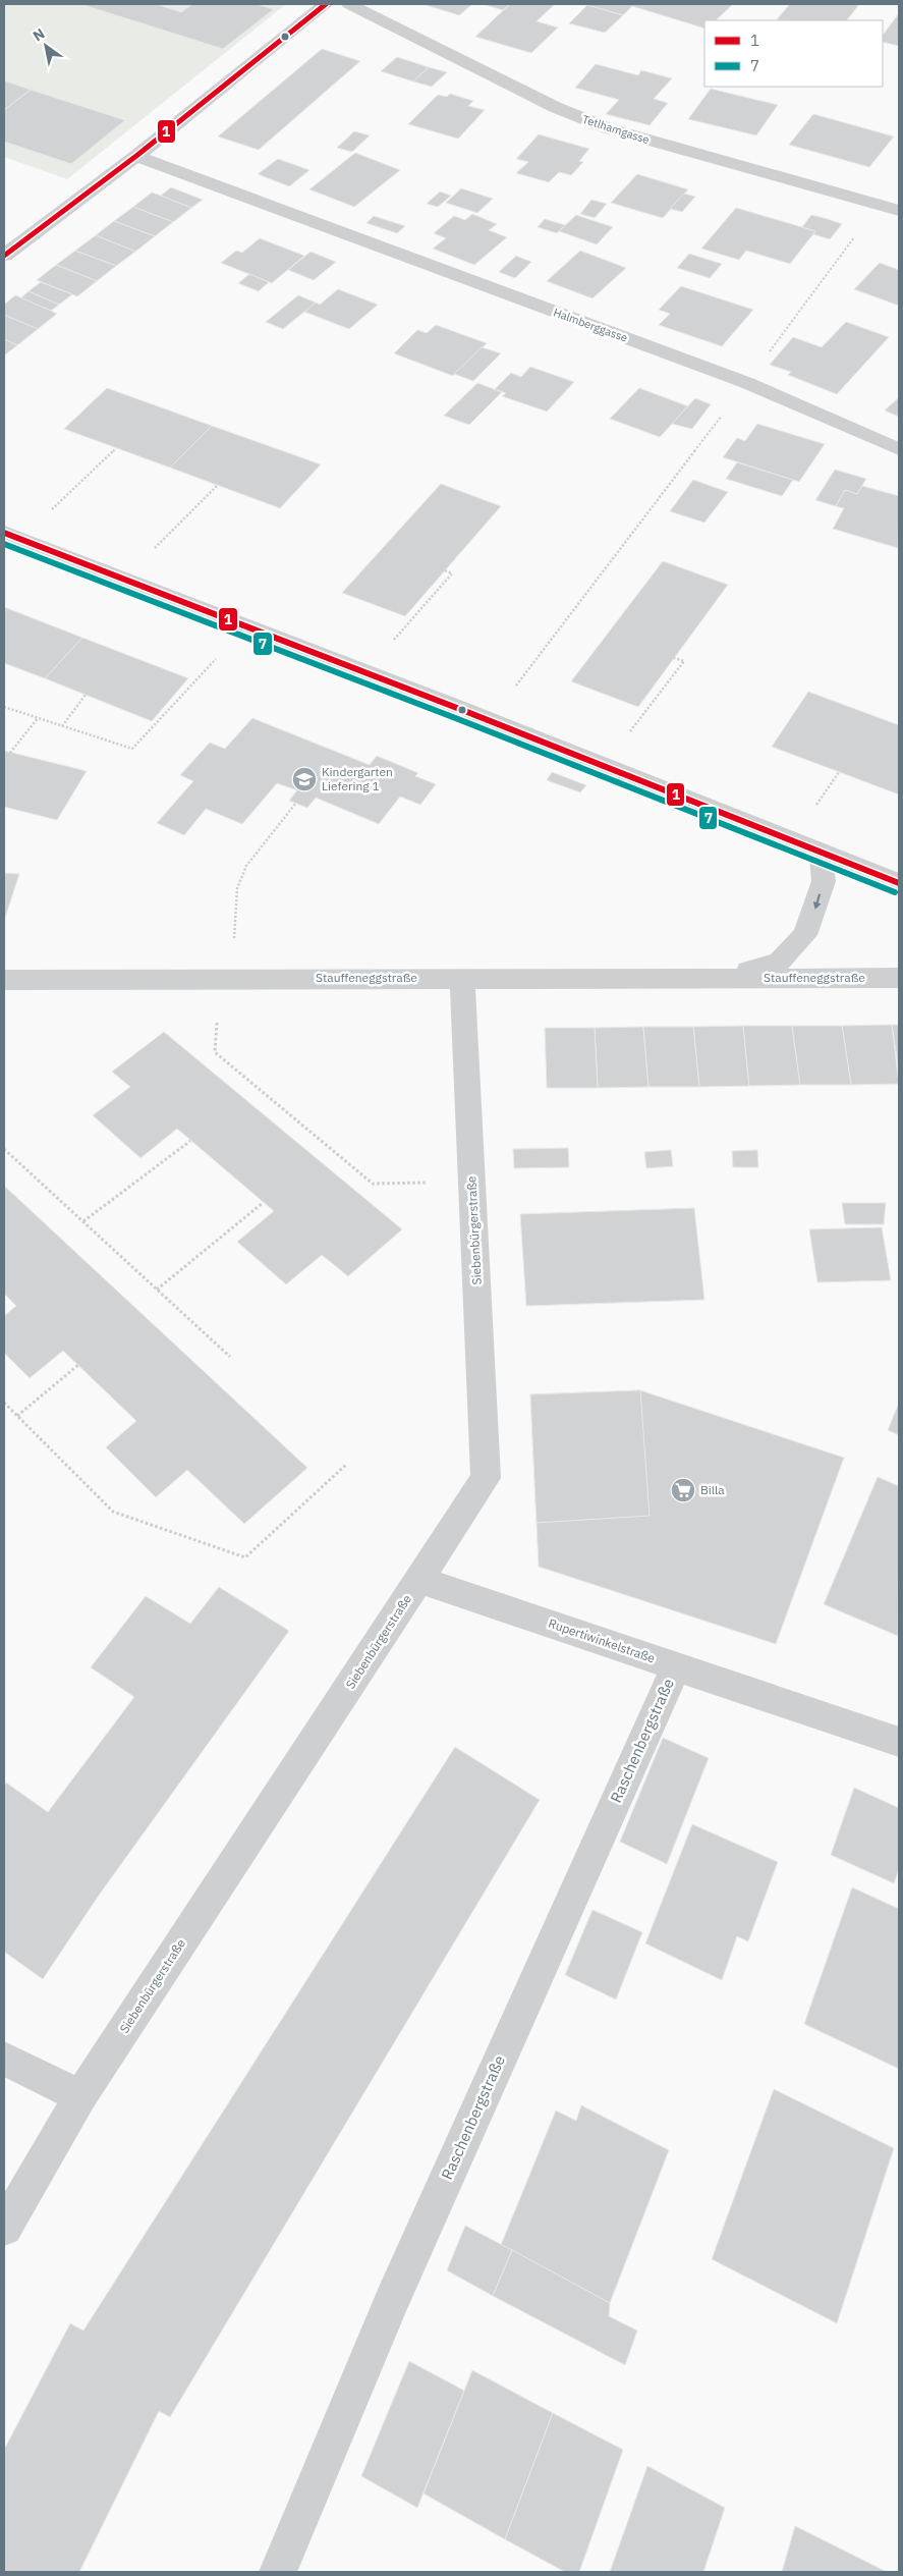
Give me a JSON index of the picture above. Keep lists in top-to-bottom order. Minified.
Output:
{"streets":{"street":["Tetlhamgasse","Halmberggasse","Stauffeneggstraße","Siebenbürgerstraße","Rupertiwinkelstraße","Raschenbergstraße"]},"crossings":[["Stauffeneggstraße","Siebenbürgerstraße"],["Siebenbürgerstraße","Rupertiwinkelstraße"],["Rupertiwinkelstraße","Raschenbergstraße"]],"places":{"school or university":["Kindergarten Liefering 1"],"supermarket":["Billa"]},"lines":["transit line 1","transit line 7"],"legend":["1","7"],"north":"top left"}
